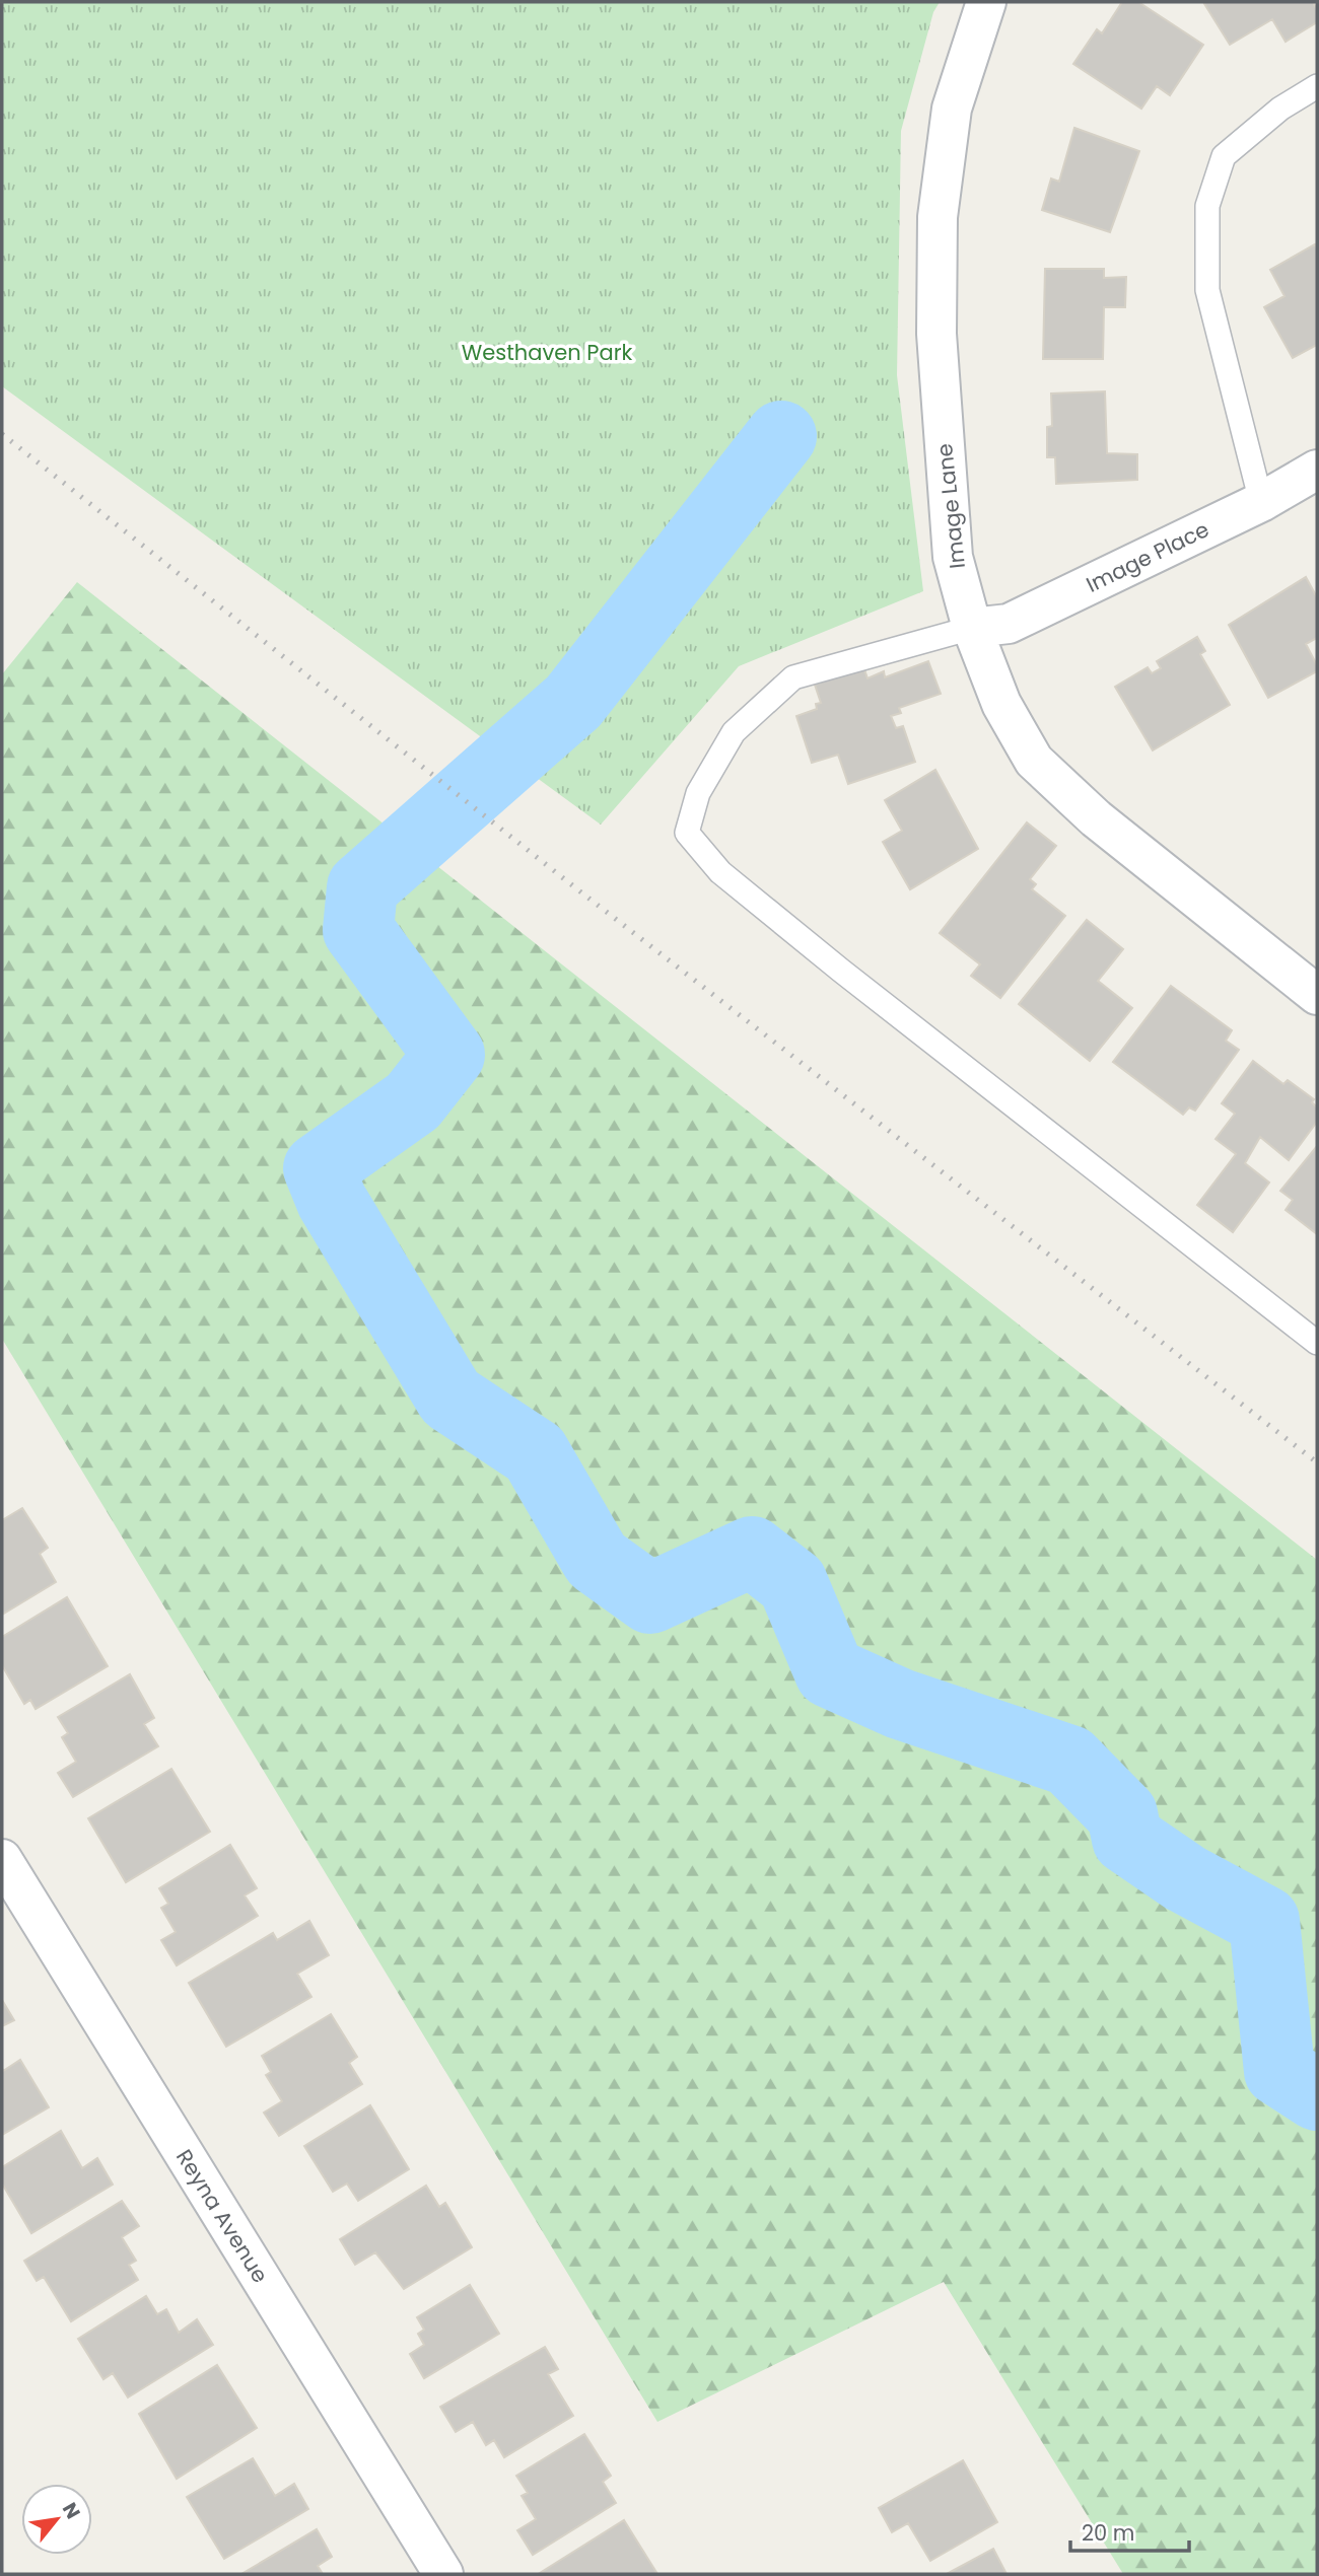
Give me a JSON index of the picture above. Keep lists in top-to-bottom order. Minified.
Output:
{"streets":{"street":["Image Lane","Image Place","Reyna Avenue"]},"crossings":[["Image Lane","Image Place"]],"parks":["Westhaven Park"],"scale_bar":"20 m","north":"top right"}
